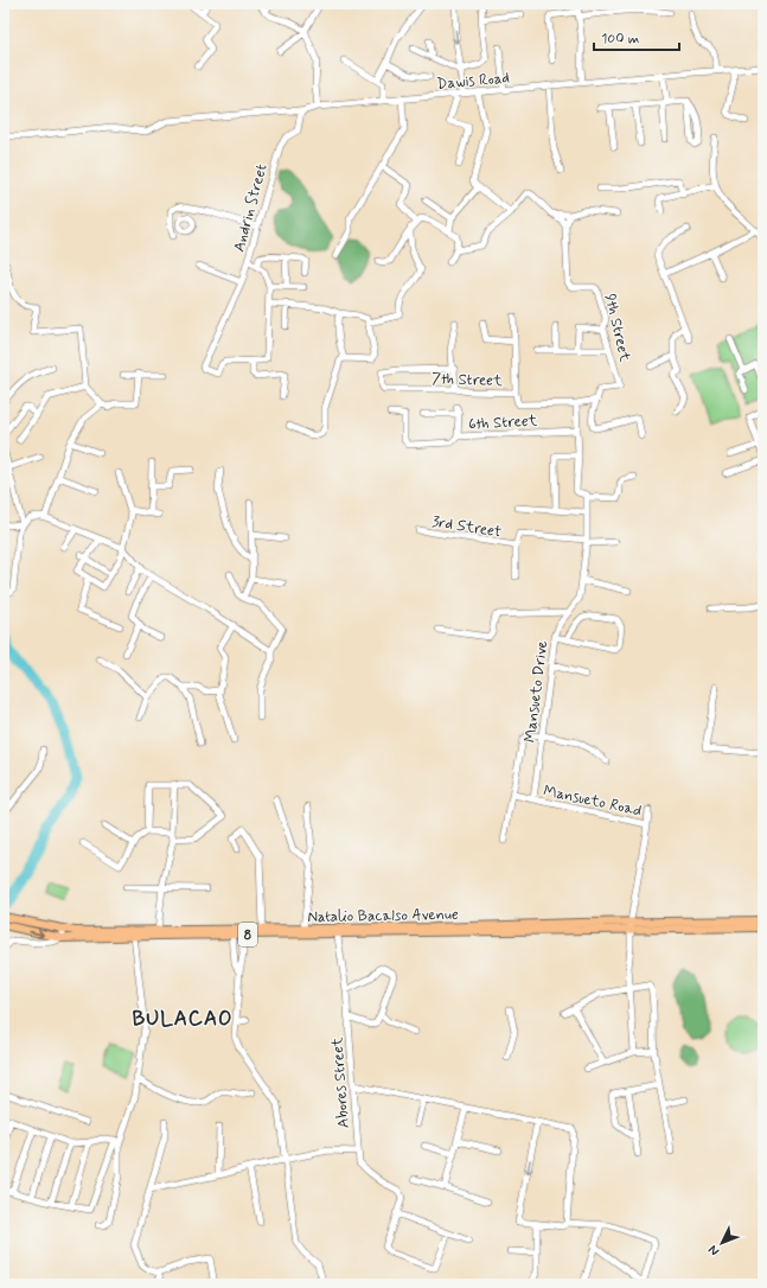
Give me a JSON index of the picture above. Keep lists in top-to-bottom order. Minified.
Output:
{"streets":{"main road":["Natalio Bacalso Avenue","8"],"street":["Dawis Road","Andrin Street","9th Street","7th Street","6th Street","3rd Street","Mansueto Drive","Mansueto Road","Abores Street"]},"crossings":[["Dawis Road","Andrin Street"],["9th Street","7th Street"],["3rd Street","Mansueto Drive"],["Mansueto Drive","Mansueto Road"],["Mansueto Road","Natalio Bacalso Avenue"],["Natalio Bacalso Avenue","Abores Street"]],"districts":["BULACAO"],"scale_bar":"100 m","north":"bottom left"}
